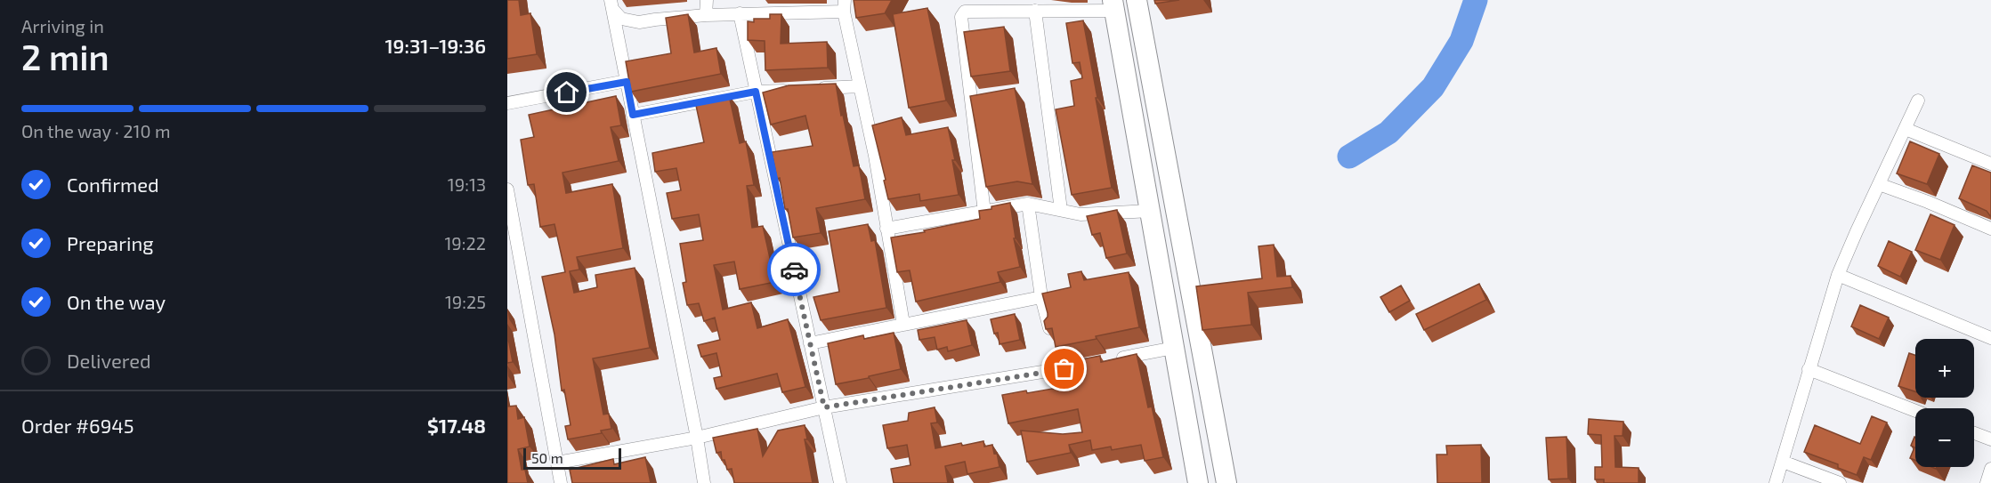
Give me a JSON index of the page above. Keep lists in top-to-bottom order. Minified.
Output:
{"scale_bar":"50 m","page":{"heading":["2 min","Arriving in","19:31–19:36"],"panel":["Order #6945","$17.48"],"bar":"On the way · 210 m","list":[["Confirmed","19:13"],["Preparing","19:22"],["On the way","19:25"],"Delivered"],"map_buttons":["+","−"],"scale":"50 m"}}
